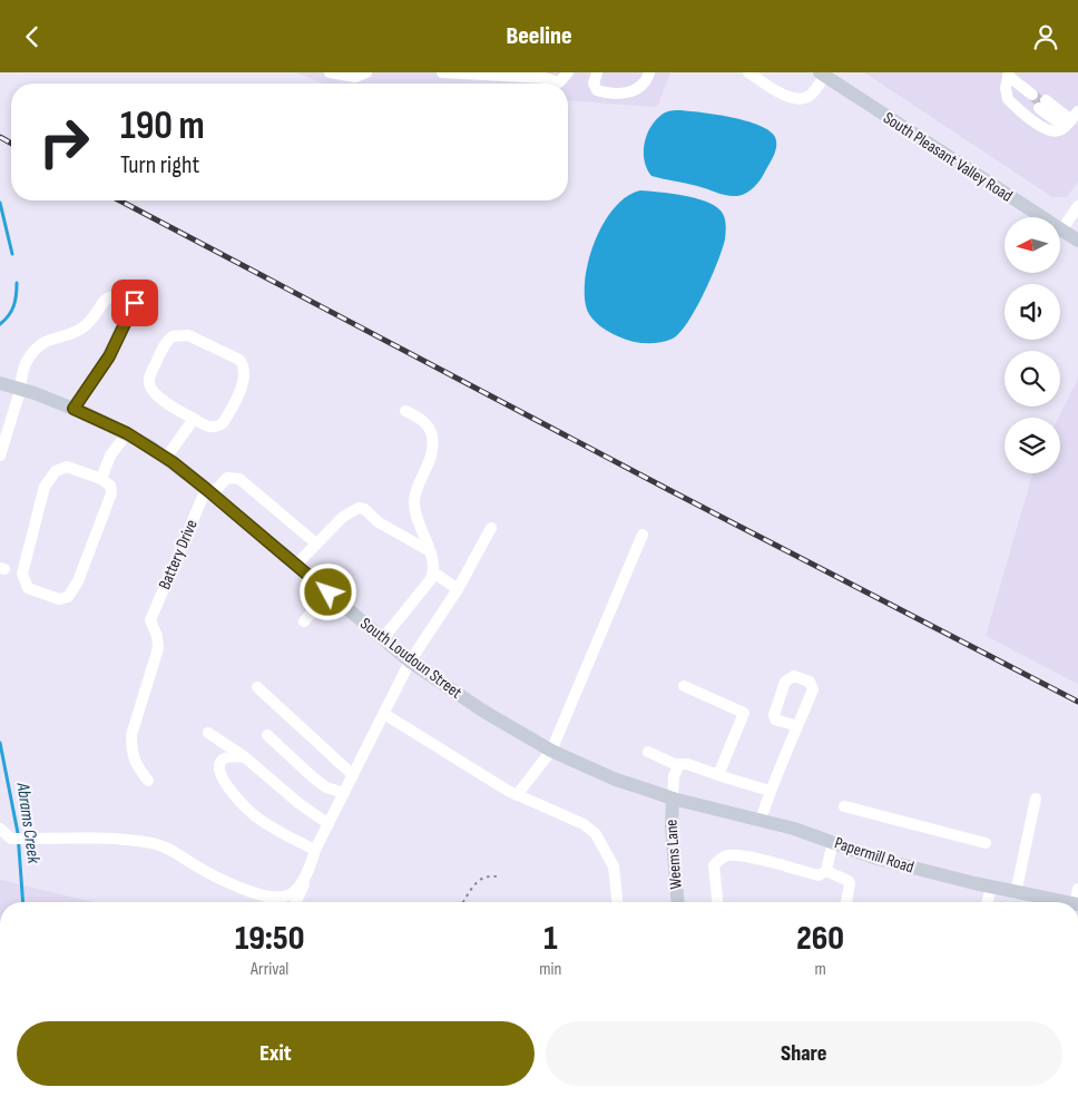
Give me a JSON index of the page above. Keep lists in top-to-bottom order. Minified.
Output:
{"streets":{"main road":["South Pleasant Valley Road","South Loudoun Street","Weems Lane","Papermill Road"],"street":["Battery Drive"]},"crossings":[["Battery Drive","South Loudoun Street"],["South Loudoun Street","Weems Lane"],["South Loudoun Street","Papermill Road"],["Weems Lane","Papermill Road"]],"water":["Abrams Creek"],"north":"left","page":{"header":"Beeline","turn":["190 m","Turn right"],"eta":["19:50","Arrival","1","min","260","m"],"buttons":["Exit","Share"]}}
